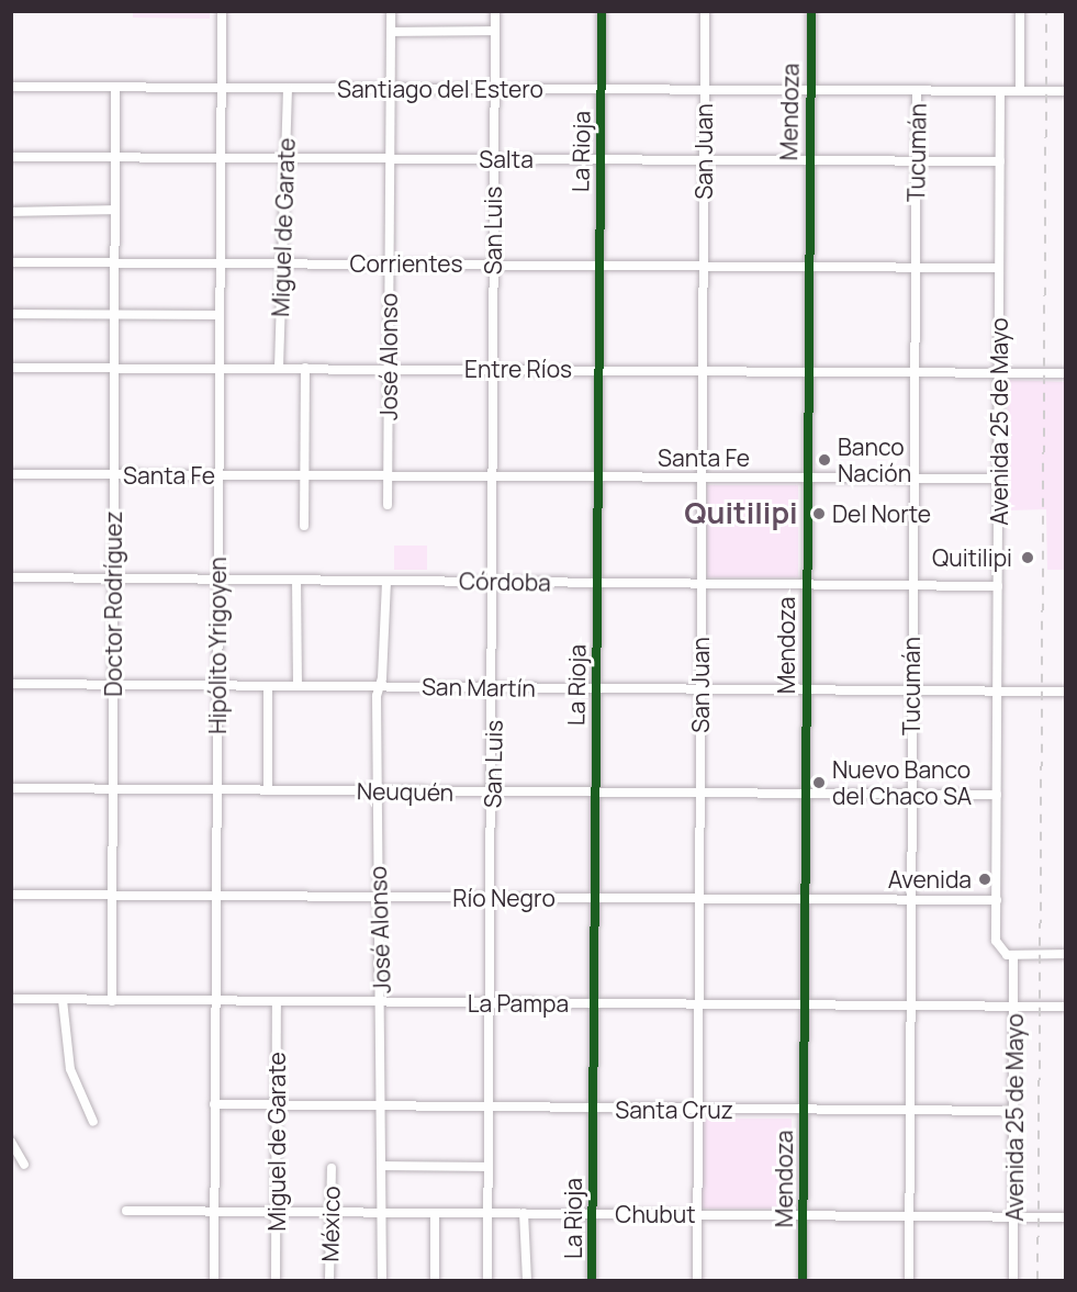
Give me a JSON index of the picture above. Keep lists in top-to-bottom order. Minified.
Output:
{"streets":{"street":["Santiago del Estero","Mendoza","La Rioja","San Juan","Tucumán","Salta","Miguel de Garate","San Luis","Corrientes","José Alonso","Entre Ríos","Avenida 25 de Mayo","Santa Fe","Córdoba","Doctor Rodríguez","Hipólito Yrigoyen","San Martín","Neuquén","Río Negro","La Pampa","Santa Cruz","Chubut","México"]},"crossings":[["Santiago del Estero","Mendoza"],["Santiago del Estero","La Rioja"],["Santiago del Estero","San Juan"],["Santiago del Estero","Tucumán"],["Santiago del Estero","Miguel de Garate"],["Santiago del Estero","San Luis"],["Santiago del Estero","José Alonso"],["Santiago del Estero","Avenida 25 de Mayo"],["Santiago del Estero","Doctor Rodríguez"],["Santiago del Estero","Hipólito Yrigoyen"],["Mendoza","Salta"],["Mendoza","Corrientes"],["Mendoza","Entre Ríos"],["Mendoza","Santa Fe"],["Mendoza","Córdoba"],["Mendoza","San Martín"],["Mendoza","Neuquén"],["Mendoza","Río Negro"],["Mendoza","La Pampa"],["Mendoza","Santa Cruz"],["Mendoza","Chubut"],["La Rioja","Salta"],["La Rioja","Corrientes"],["La Rioja","Entre Ríos"],["La Rioja","Santa Fe"],["La Rioja","Córdoba"],["La Rioja","San Martín"],["La Rioja","Neuquén"],["La Rioja","Río Negro"],["La Rioja","La Pampa"],["La Rioja","Santa Cruz"],["La Rioja","Chubut"],["San Juan","Salta"],["San Juan","Corrientes"],["San Juan","Entre Ríos"],["San Juan","Santa Fe"],["San Juan","Córdoba"],["San Juan","San Martín"],["San Juan","Neuquén"],["San Juan","Río Negro"],["San Juan","La Pampa"],["San Juan","Santa Cruz"],["San Juan","Chubut"],["Tucumán","Salta"],["Tucumán","Corrientes"],["Tucumán","Entre Ríos"],["Tucumán","Santa Fe"],["Tucumán","Córdoba"],["Tucumán","San Martín"],["Tucumán","Neuquén"],["Tucumán","Río Negro"],["Tucumán","La Pampa"],["Tucumán","Santa Cruz"],["Tucumán","Chubut"],["Salta","Miguel de Garate"],["Salta","San Luis"],["Salta","José Alonso"],["Salta","Avenida 25 de Mayo"],["Salta","Doctor Rodríguez"],["Salta","Hipólito Yrigoyen"],["Miguel de Garate","Corrientes"],["Miguel de Garate","Entre Ríos"],["Miguel de Garate","La Pampa"],["Miguel de Garate","Santa Cruz"],["Miguel de Garate","Chubut"],["San Luis","Corrientes"],["San Luis","Entre Ríos"],["San Luis","Santa Fe"],["San Luis","Córdoba"],["San Luis","San Martín"],["San Luis","Neuquén"],["San Luis","Río Negro"],["San Luis","La Pampa"],["San Luis","Santa Cruz"],["San Luis","Chubut"],["Corrientes","José Alonso"],["Corrientes","Avenida 25 de Mayo"],["Corrientes","Doctor Rodríguez"],["Corrientes","Hipólito Yrigoyen"],["José Alonso","Entre Ríos"],["José Alonso","Santa Fe"],["José Alonso","Córdoba"],["José Alonso","San Martín"],["José Alonso","Neuquén"],["José Alonso","Río Negro"],["José Alonso","La Pampa"],["José Alonso","Santa Cruz"],["José Alonso","Chubut"],["Entre Ríos","Avenida 25 de Mayo"],["Entre Ríos","Doctor Rodríguez"],["Entre Ríos","Hipólito Yrigoyen"],["Avenida 25 de Mayo","Santa Fe"],["Avenida 25 de Mayo","Córdoba"],["Avenida 25 de Mayo","San Martín"],["Avenida 25 de Mayo","Neuquén"],["Avenida 25 de Mayo","Río Negro"],["Avenida 25 de Mayo","La Pampa"],["Avenida 25 de Mayo","Santa Cruz"],["Avenida 25 de Mayo","Chubut"],["Santa Fe","Doctor Rodríguez"],["Santa Fe","Hipólito Yrigoyen"],["Córdoba","Doctor Rodríguez"],["Córdoba","Hipólito Yrigoyen"],["Doctor Rodríguez","San Martín"],["Doctor Rodríguez","Neuquén"],["Doctor Rodríguez","Río Negro"],["Doctor Rodríguez","La Pampa"],["Hipólito Yrigoyen","San Martín"],["Hipólito Yrigoyen","Neuquén"],["Hipólito Yrigoyen","Río Negro"],["Hipólito Yrigoyen","La Pampa"],["Hipólito Yrigoyen","Santa Cruz"],["Hipólito Yrigoyen","Chubut"],["Chubut","México"]],"districts":["Quitilipi"],"places":["Banco Nación","Del Norte","Quitilipi","Nuevo Banco del Chaco SA","Avenida"]}
